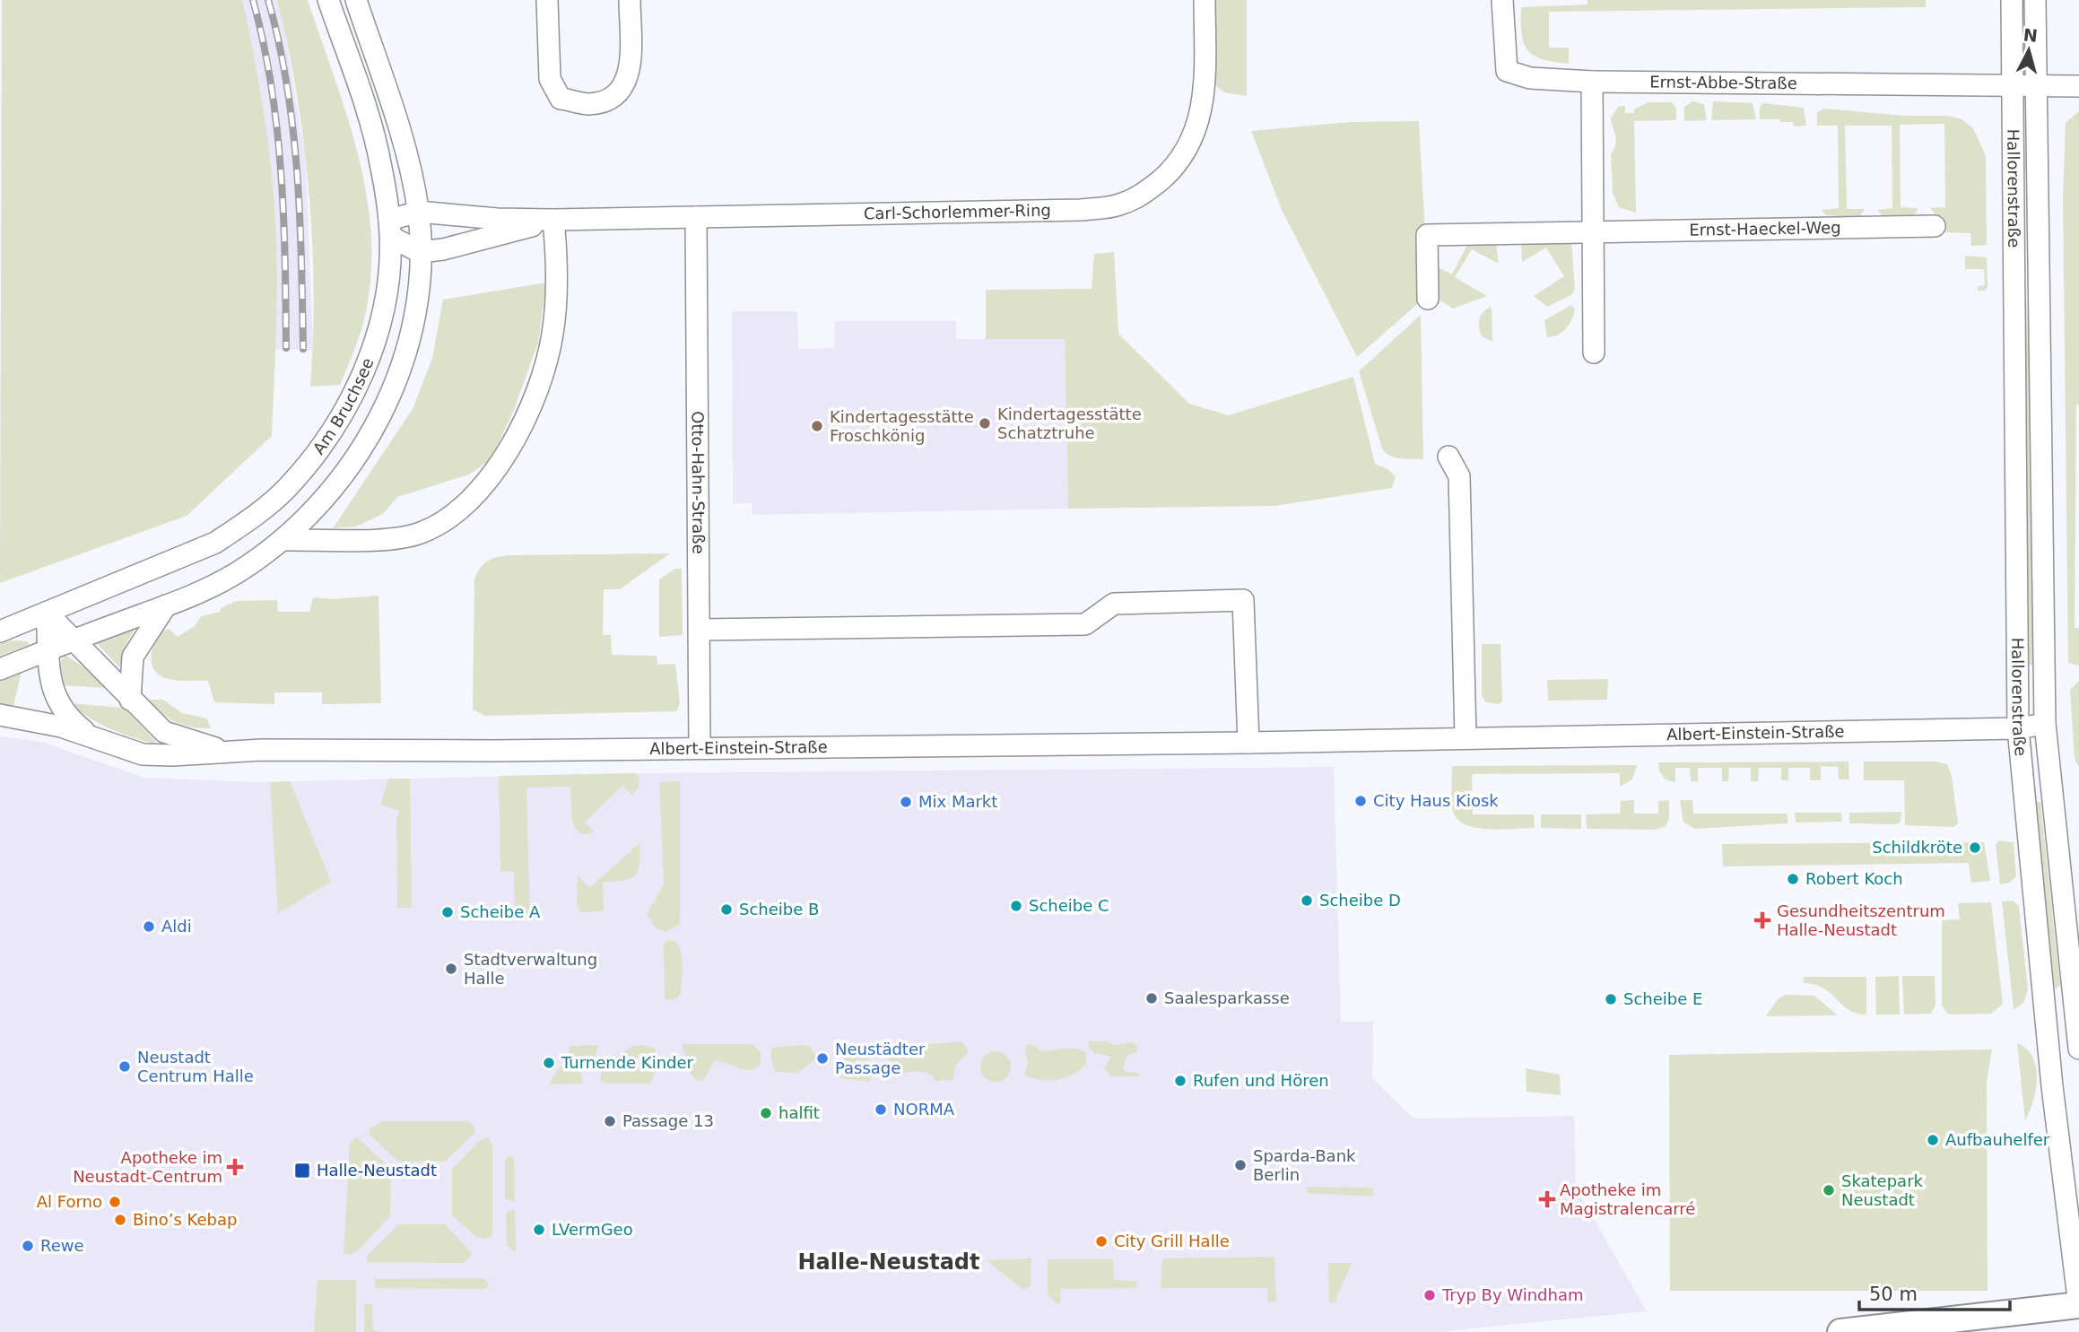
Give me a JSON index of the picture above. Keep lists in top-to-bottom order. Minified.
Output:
{"streets":{"street":["Ernst-Abbe-Straße","Hallorenstraße","Carl-Schorlemmer-Ring","Ernst-Haeckel-Weg","Am Bruchsee","Otto-Hahn-Straße","Albert-Einstein-Straße"]},"crossings":[["Ernst-Abbe-Straße","Hallorenstraße"],["Hallorenstraße","Albert-Einstein-Straße"],["Carl-Schorlemmer-Ring","Am Bruchsee"],["Carl-Schorlemmer-Ring","Otto-Hahn-Straße"],["Am Bruchsee","Albert-Einstein-Straße"],["Otto-Hahn-Straße","Albert-Einstein-Straße"]],"districts":["Halle-Neustadt"],"places":{"other":["Kindertagesstätte Schatztruhe","Kindertagesstätte Froschkönig","City Haus Kiosk","Mix Markt","Schildkröte","Robert Koch","Scheibe D","Scheibe C","Scheibe B","Scheibe A","Aldi","Stadtverwaltung Halle","Saalesparkasse","Scheibe E","Neustädter Passage","Turnende Kinder","Neustadt Centrum Halle","Rufen und Hören","NORMA","halfit","Passage 13","Aufbauhelfer","Sparda-Bank Berlin","Skatepark Neustadt","Al Forno","Bino’s Kebap","LVermGeo","City Grill Halle","Rewe","Tryp By Windham"],"health":["Gesundheitszentrum Halle-Neustadt","Apotheke im Neustadt-Centrum","Apotheke im Magistralencarré"],"transit":["Halle-Neustadt"]},"scale_bar":"50 m","north":"top"}
